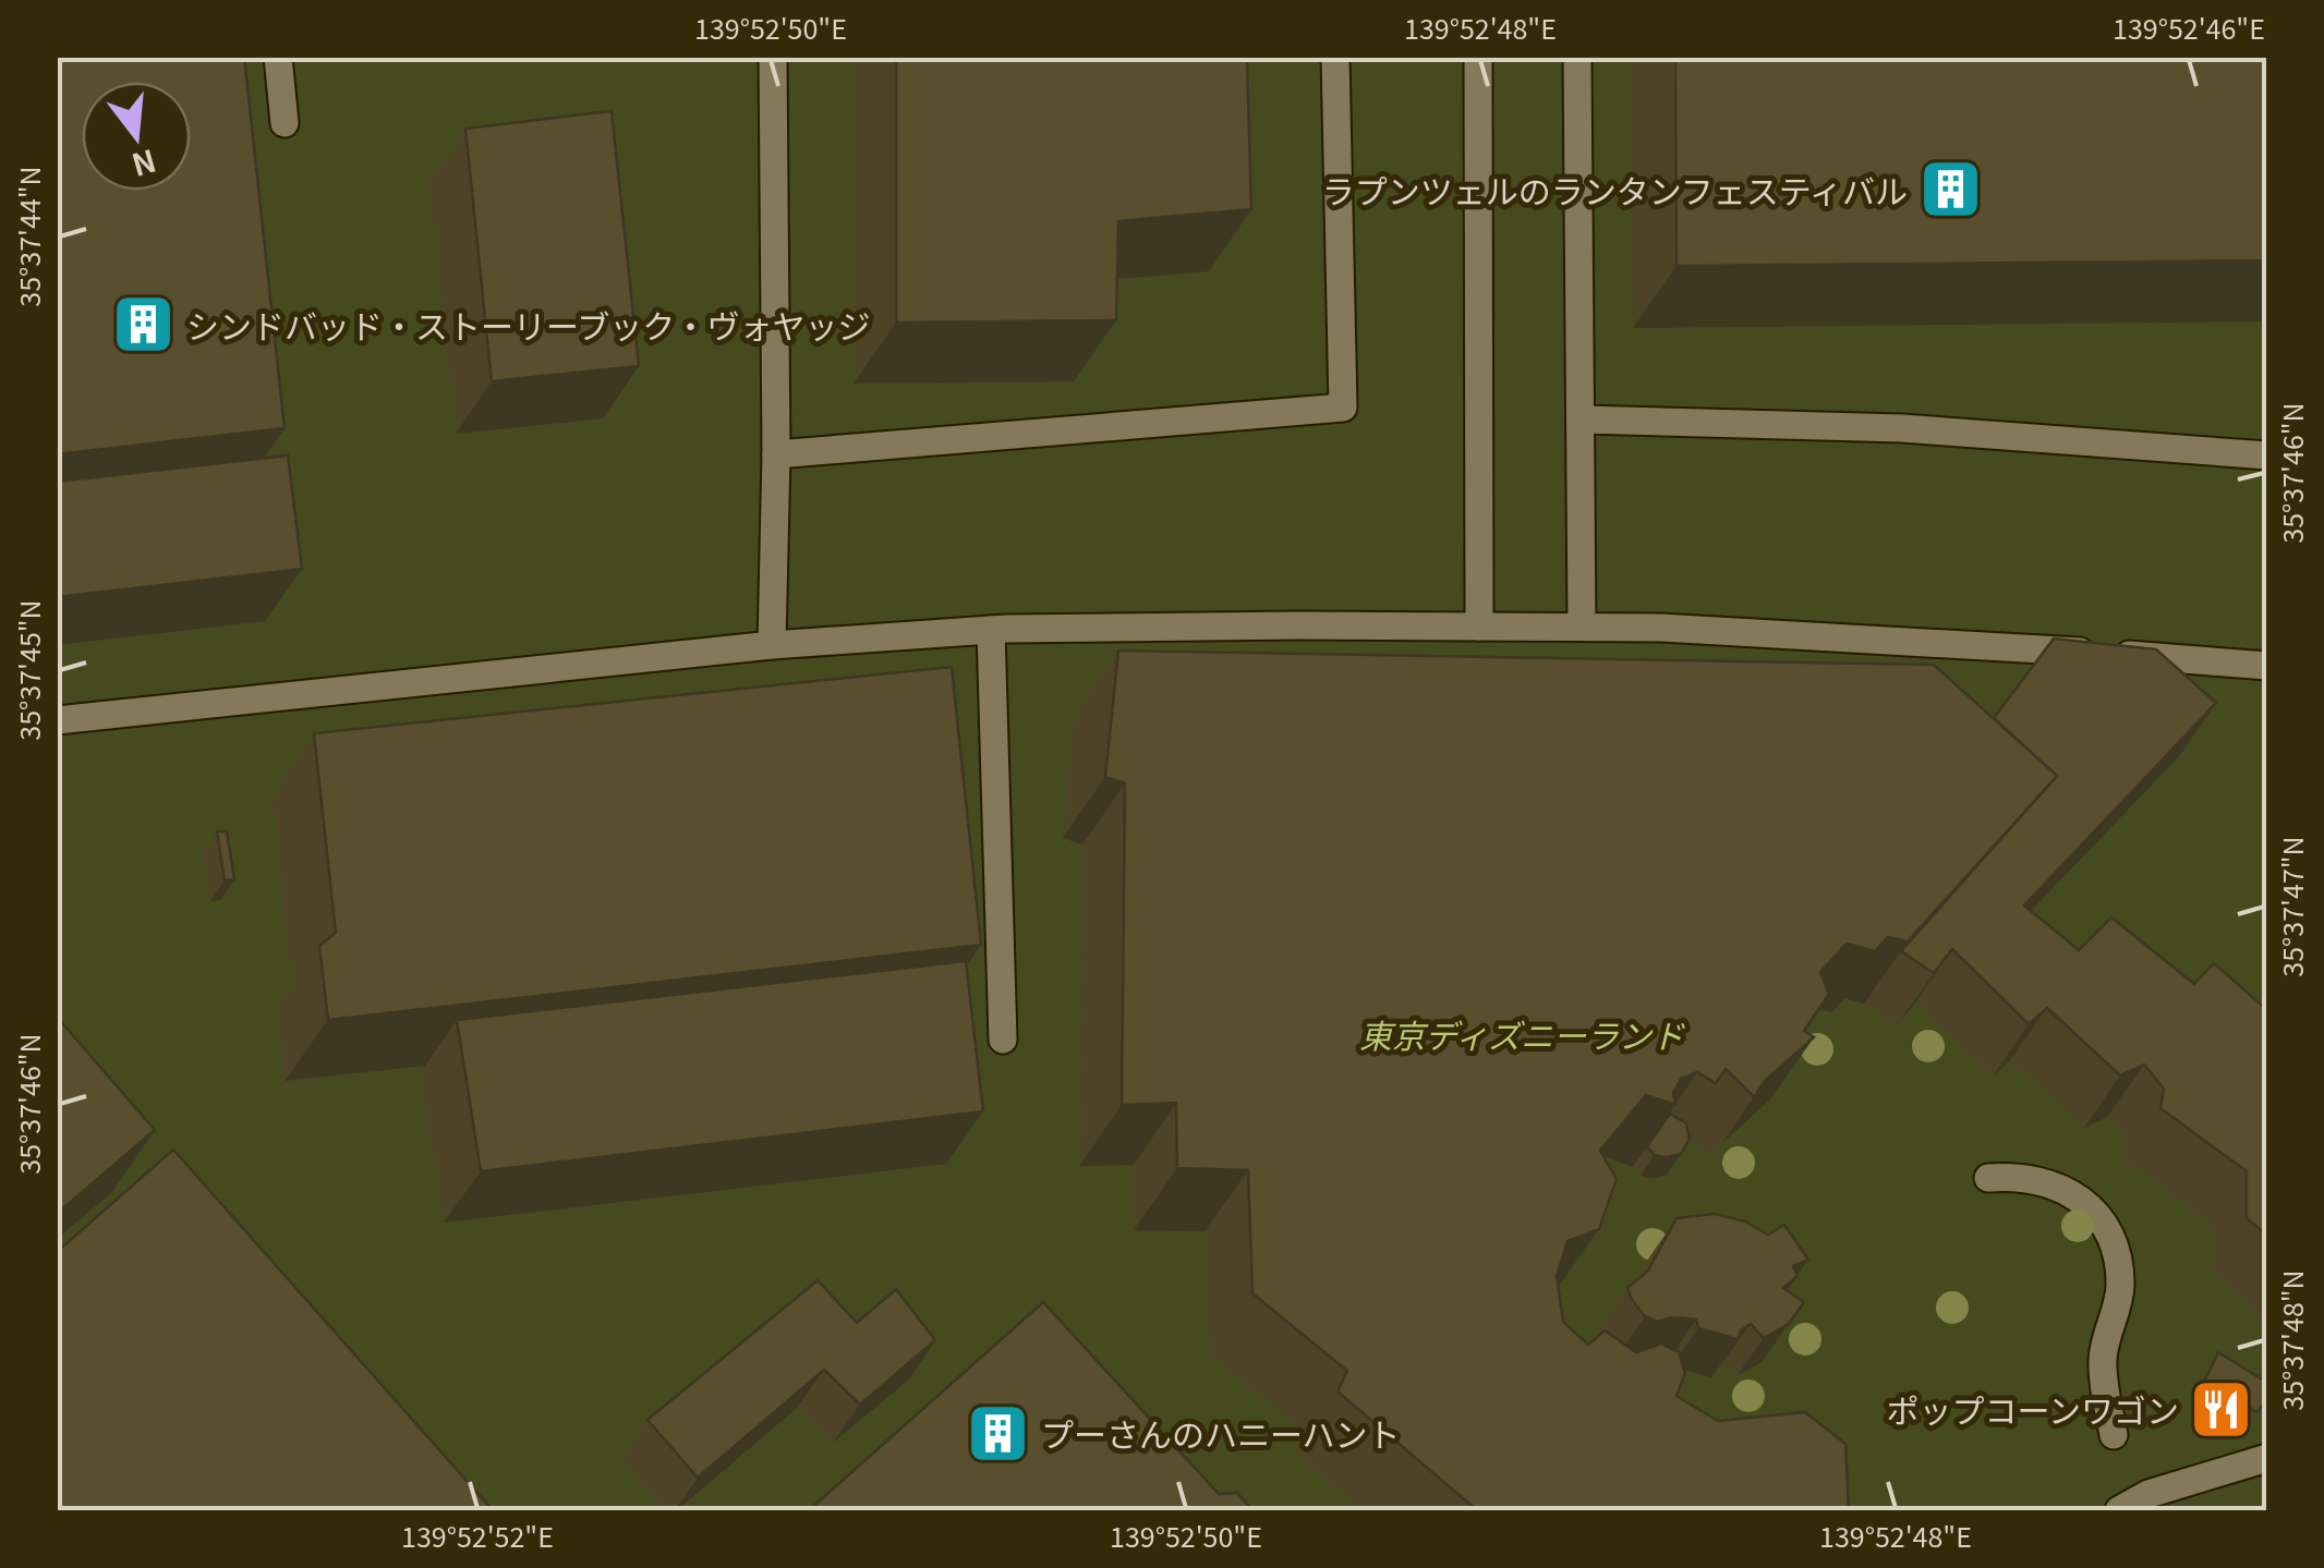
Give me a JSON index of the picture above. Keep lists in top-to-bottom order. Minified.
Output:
{"parks":["東京ディズニーランド"],"places":{"building":["ラプンツェルのランタンフェスティバル","シンドバッド・ストーリーブック・ヴォヤッジ","プーさんのハニーハント"],"restaurant":["ポップコーンワゴン"]},"north":"bottom","coordinates":["139°52'50\"E","139°52'48\"E","139°52'46\"E","35°37'44\"N","35°37'46\"N","35°37'45\"N","35°37'47\"N","35°37'48\"N","139°52'52\"E"]}
